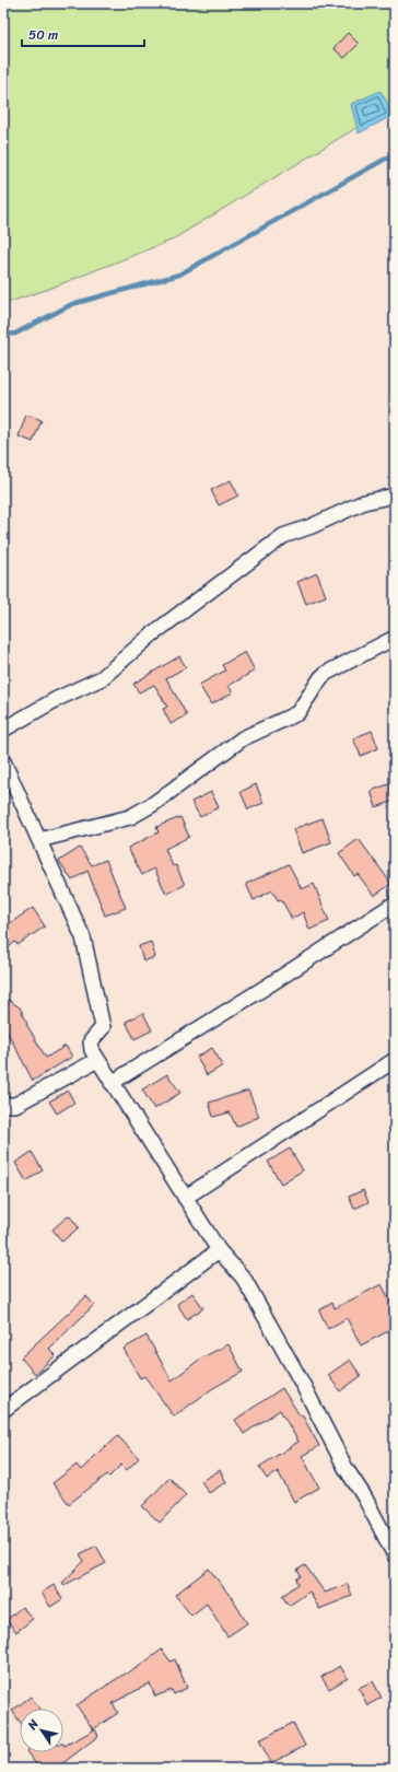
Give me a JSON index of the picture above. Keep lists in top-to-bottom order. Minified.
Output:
{"scale_bar":"50 m","north":"top left"}
